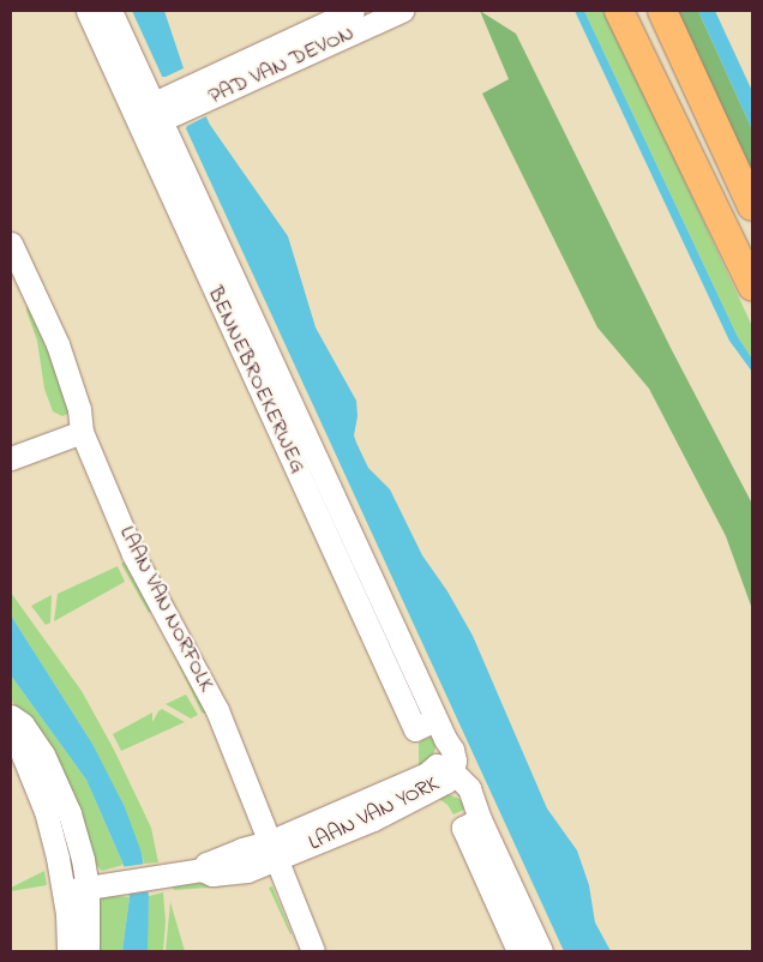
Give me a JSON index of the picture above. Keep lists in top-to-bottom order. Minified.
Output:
{"streets":{"street":["PAD VAN DEVON","BENNEBROEKERWEG","LAAN VAN NORFOLK","LAAN VAN YORK"]},"crossings":[["PAD VAN DEVON","BENNEBROEKERWEG"],["LAAN VAN NORFOLK","LAAN VAN YORK"]]}
